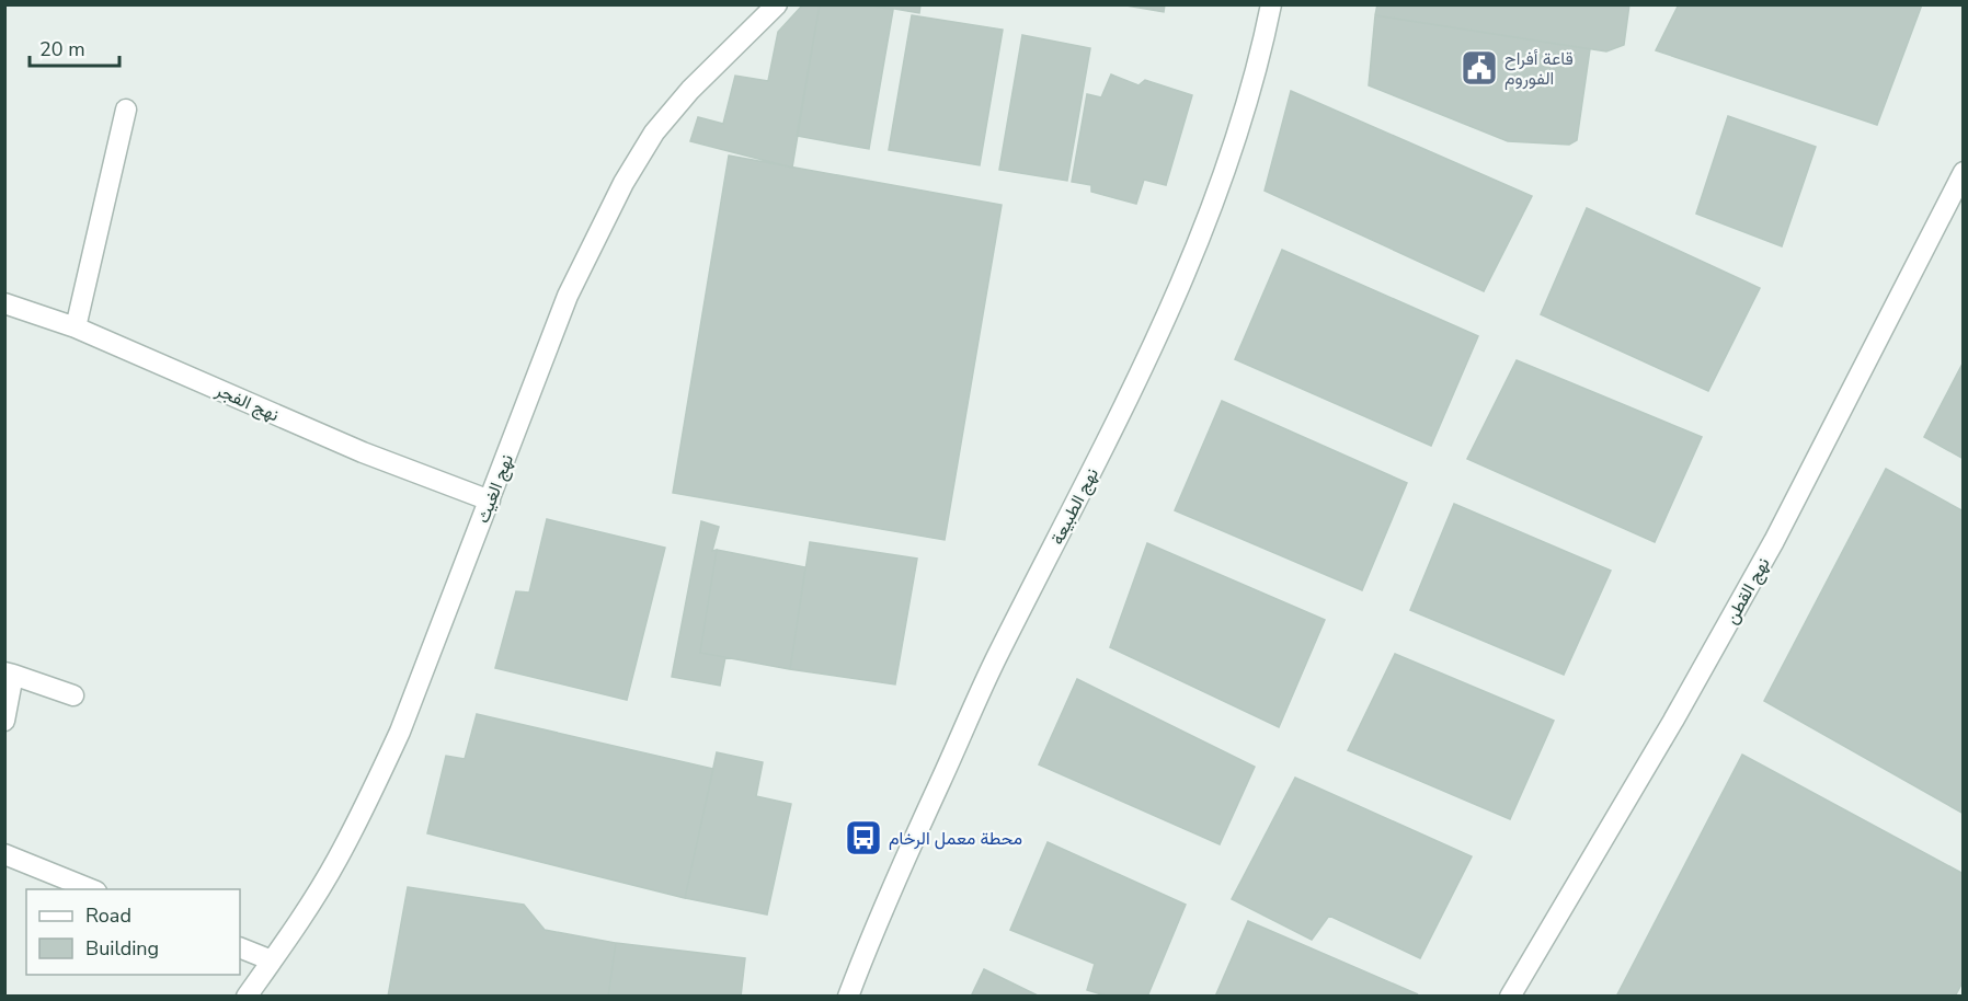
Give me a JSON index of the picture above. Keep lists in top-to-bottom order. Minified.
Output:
{"streets":{"street":["نهج الفجر","نهج الغيث","نهج الطبيعة","نهج القطن"]},"crossings":[["نهج الفجر","نهج الغيث"]],"places":{"public building":["قاعة أفراح الفوروم"],"bus stop":["محطة معمل الرخام"]},"legend":["Road","Building"],"scale_bar":"20 m"}
